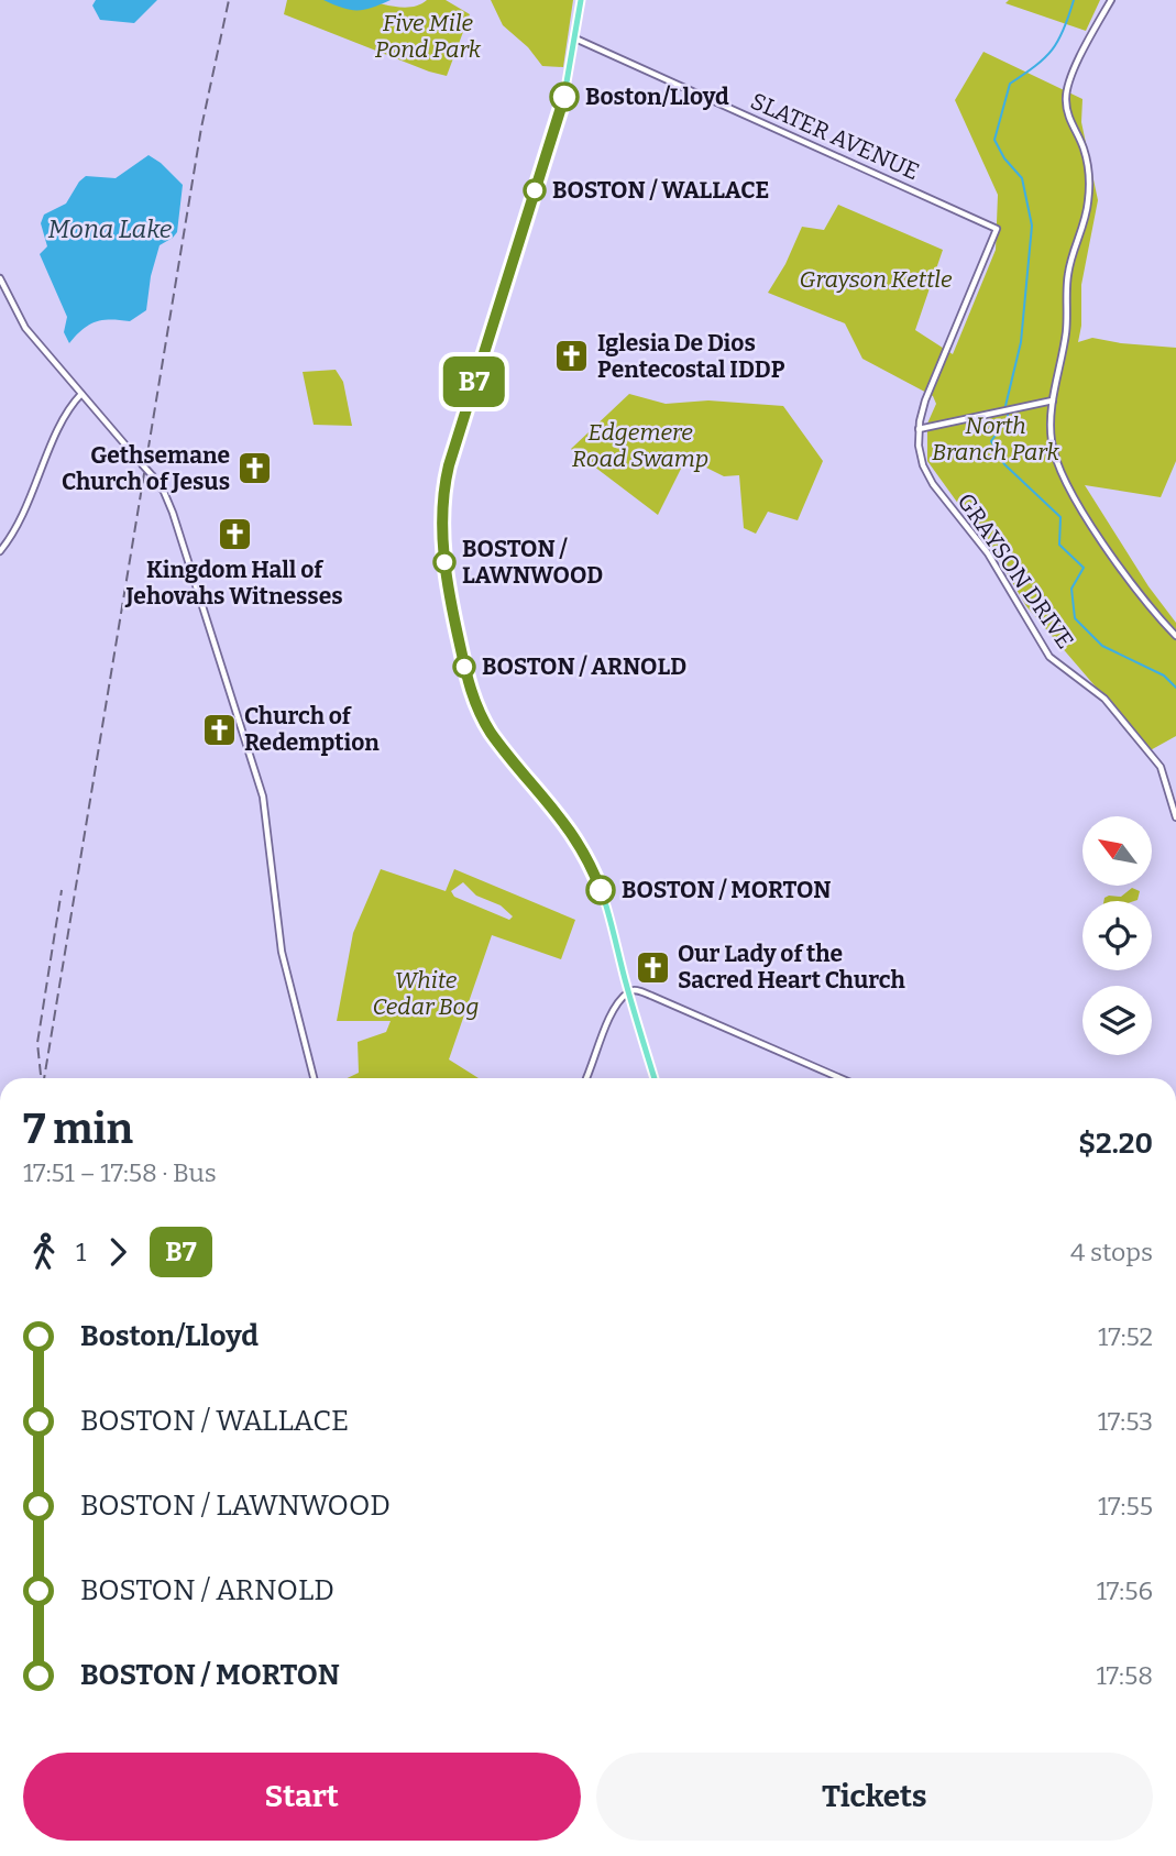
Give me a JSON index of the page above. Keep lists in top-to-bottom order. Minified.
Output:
{"streets":{"street":["SLATER AVENUE","GRAYSON DRIVE"]},"crossings":[["SLATER AVENUE","GRAYSON DRIVE"]],"water":["Mona Lake"],"parks":["Five Mile Pond Park","Grayson Kettle","North Branch Park","Edgemere Road Swamp","White Cedar Bog"],"places":{"other":["Boston/Lloyd","BOSTON / WALLACE","BOSTON / LAWNWOOD","BOSTON / ARNOLD","BOSTON / MORTON"],"church":["Iglesia De Dios Pentecostal IDDP","Gethsemane Church of Jesus","Kingdom Hall of Jehovahs Witnesses","Church of Redemption","Our Lady of the Sacred Heart Church"]},"lines":["bus line B7"],"north":"top left","page":{"on_map":"B7","heading":["7 min","17:51 – 17:58 · Bus","$2.20"],"legs":["1","B7","4 stops"],"list":[{"name":"Boston/Lloyd","value":"17:52"},{"name":"BOSTON / WALLACE","value":"17:53"},{"name":"BOSTON / LAWNWOOD","value":"17:55"},{"name":"BOSTON / ARNOLD","value":"17:56"},{"name":"BOSTON / MORTON","value":"17:58"}],"buttons":["Start","Tickets"]}}
